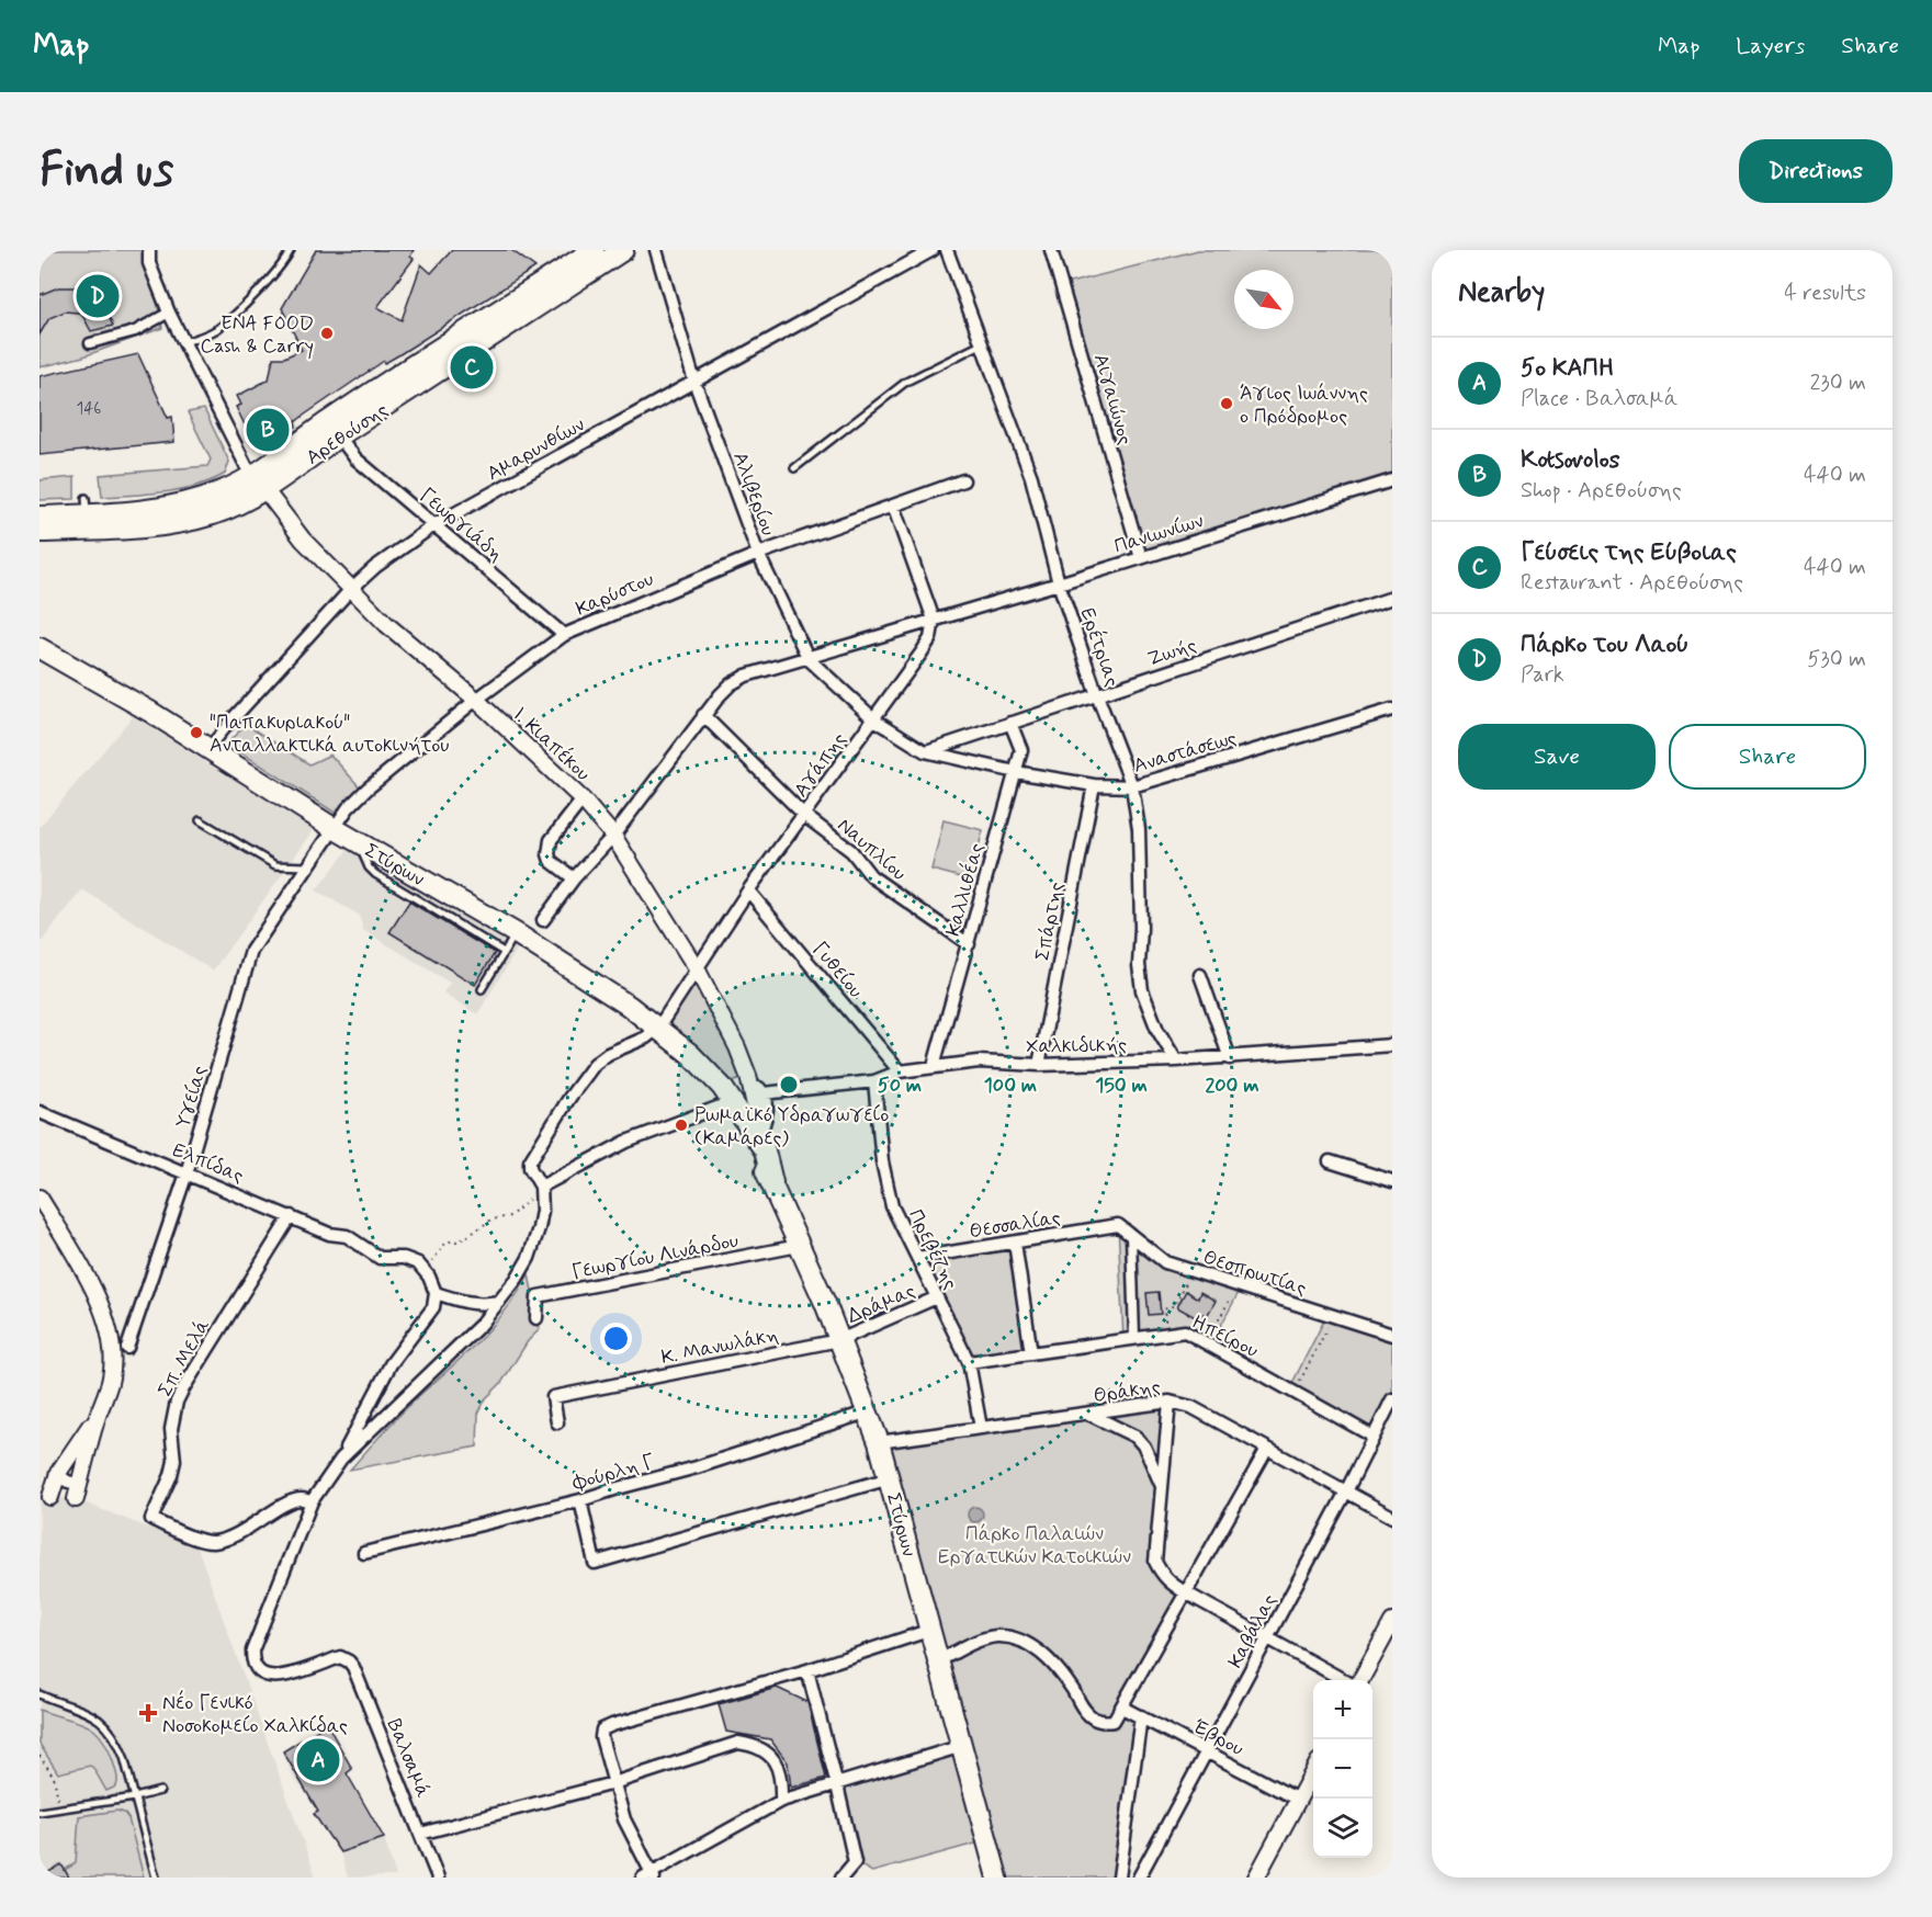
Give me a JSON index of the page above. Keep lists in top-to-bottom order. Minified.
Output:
{"streets":{"main road":["Αρεθούσης","Στύρων"],"street":["Αιγαιώνος","Αμαρυνθίων","Αλιβερίου","Γεωργιάδη","Πανιωνίων","Καρύστου","Ερέτριας","Ζωής","Ι. Κιαπέκου","Αναστάσεως","Αγάπης","Ναυπλίου","Καλλιθέας","Σπάρτης","Γυθείου","Χαλκιδικής","Υγείας","Ελπίδας","Θεσσαλίας","Πρεβέζης","Γεωργίου Λινάρδου","Θεσπρωτίας","Δράμας","Ηπείρου","Κ. Μανωλάκη","Σπ. Μελά","Θράκης","Φούρλη Γ","Καβάλας","Έβρου","Βαλσαμά"]},"crossings":[["Αιγαιώνος","Πανιωνίων"],["Αρεθούσης","Γεωργιάδη"],["Αρεθούσης","Ι. Κιαπέκου"],["Αμαρυνθίων","Αλιβερίου"],["Αμαρυνθίων","Γεωργιάδη"],["Αμαρυνθίων","Ι. Κιαπέκου"],["Αμαρυνθίων","Στύρων"],["Αλιβερίου","Πανιωνίων"],["Αλιβερίου","Καρύστου"],["Αλιβερίου","Αναστάσεως"],["Αλιβερίου","Αγάπης"],["Γεωργιάδη","Καρύστου"],["Πανιωνίων","Ερέτριας"],["Πανιωνίων","Ι. Κιαπέκου"],["Πανιωνίων","Αγάπης"],["Πανιωνίων","Ναυπλίου"],["Καρύστου","Ι. Κιαπέκου"],["Καρύστου","Στύρων"],["Καρύστου","Υγείας"],["Ερέτριας","Ζωής"],["Ερέτριας","Αναστάσεως"],["Ερέτριας","Χαλκιδικής"],["Ζωής","Αναστάσεως"],["Ζωής","Καλλιθέας"],["Ι. Κιαπέκου","Αγάπης"],["Ι. Κιαπέκου","Στύρων"],["Ι. Κιαπέκου","Χαλκιδικής"],["Αναστάσεως","Αγάπης"],["Αναστάσεως","Καλλιθέας"],["Αναστάσεως","Σπάρτης"],["Αγάπης","Ναυπλίου"],["Αγάπης","Στύρων"],["Αγάπης","Γυθείου"],["Ναυπλίου","Καλλιθέας"],["Στύρων","Υγείας"],["Στύρων","Γεωργίου Λινάρδου"],["Στύρων","Δράμας"],["Στύρων","Κ. Μανωλάκη"],["Στύρων","Θράκης"],["Στύρων","Φούρλη Γ"],["Καλλιθέας","Χαλκιδικής"],["Σπάρτης","Χαλκιδικής"],["Γυθείου","Χαλκιδικής"],["Χαλκιδικής","Πρεβέζης"],["Υγείας","Ελπίδας"],["Ελπίδας","Σπ. Μελά"],["Θεσσαλίας","Πρεβέζης"],["Θεσσαλίας","Θεσπρωτίας"],["Πρεβέζης","Δράμας"],["Πρεβέζης","Ηπείρου"],["Πρεβέζης","Θράκης"],["Δράμας","Κ. Μανωλάκη"],["Ηπείρου","Καβάλας"],["Σπ. Μελά","Βαλσαμά"],["Θράκης","Καβάλας"],["Καβάλας","Έβρου"]],"parks":["Πάρκο Παλαιών Εργατικών Κατοικιών"],"places":{"other":["ENA FOOD Cash & Carry","Άγιος Ιωάννης ο Πρόδρομος","\"Παπακυριακού\" Ανταλλακτικά αυτοκινήτου","Ρωμαϊκό Υδραγωγείο (Καμάρες)"],"health":["Νέο Γενικό Νοσοκομείο Χαλκίδας"]},"house_numbers":["146"],"north":"bottom right","page":{"header":"Map","nav":["Map","Layers","Share"],"buttons":["Directions",["Save","Share"]],"title":"Find us","heading":["Nearby","4 results"],"pins":["D","C","B","A"],"list":[{"mark":"A","name":"5ο ΚΑΠΗ","note":"Place · Βαλσαμά","value":"230 m"},{"mark":"B","name":"Kotsovolos","note":"Shop · Αρεθούσης","value":"440 m"},{"mark":"C","name":"Γεύσεις της Εύβοιας","note":"Restaurant · Αρεθούσης","value":"440 m"},{"mark":"D","name":"Πάρκο του Λαού","note":"Park","value":"530 m"}],"map_buttons":["+","−"]},"rings":["50 m","100 m","150 m","200 m"]}
